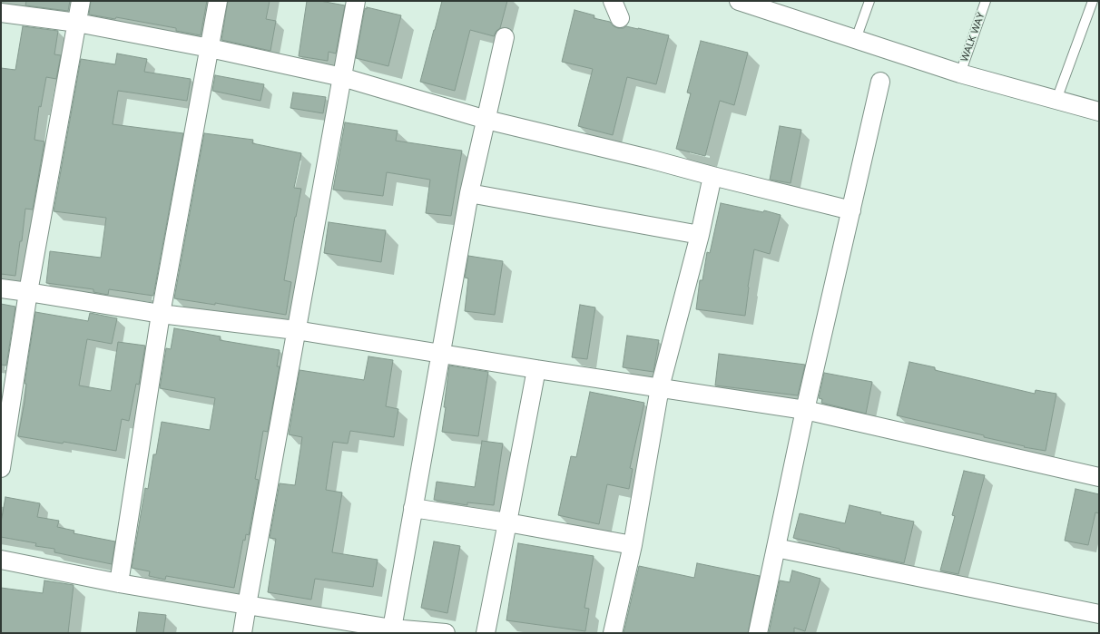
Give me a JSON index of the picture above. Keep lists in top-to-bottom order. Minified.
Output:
{"streets":{"lane":["WALK WAY"]}}
